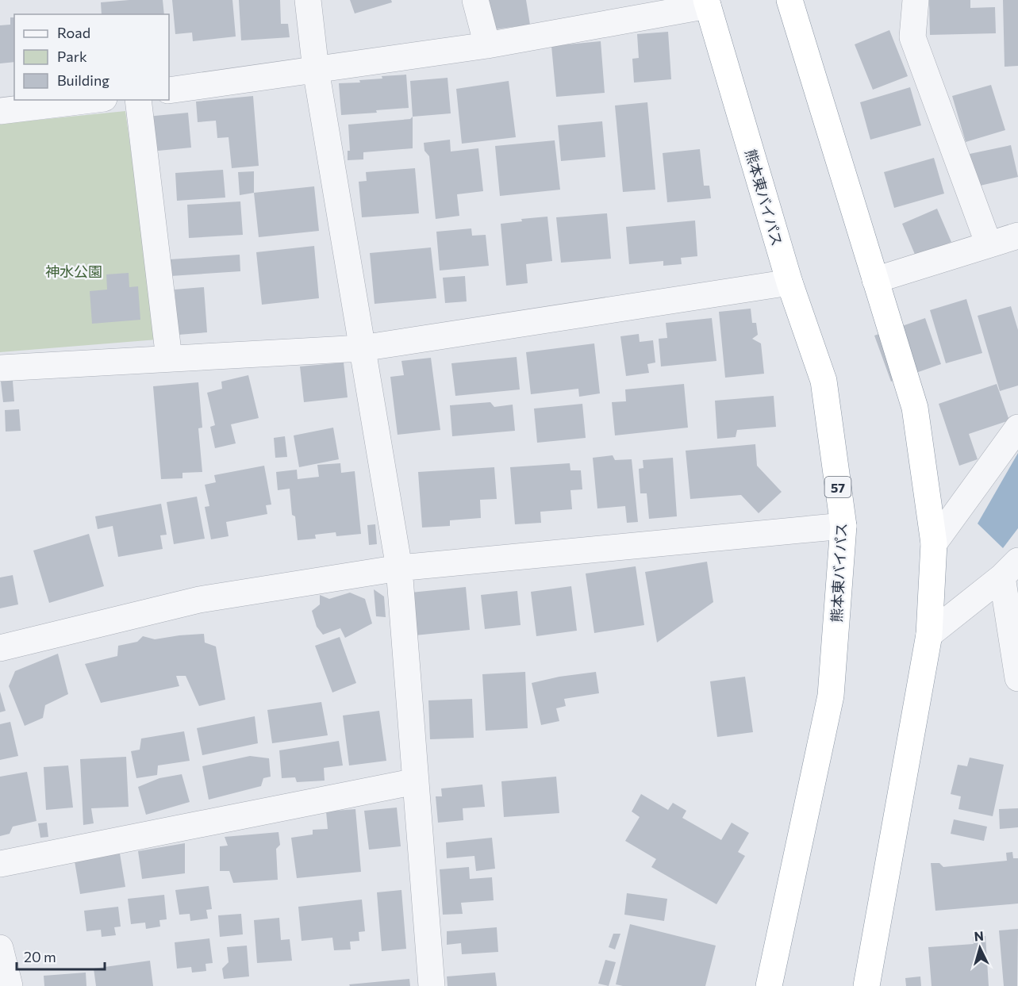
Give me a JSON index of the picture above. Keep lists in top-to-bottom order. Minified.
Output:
{"streets":{"highway":["熊本東バイパス","57"]},"parks":["神水公園"],"legend":["Road","Park","Building"],"scale_bar":"20 m","north":"top"}
